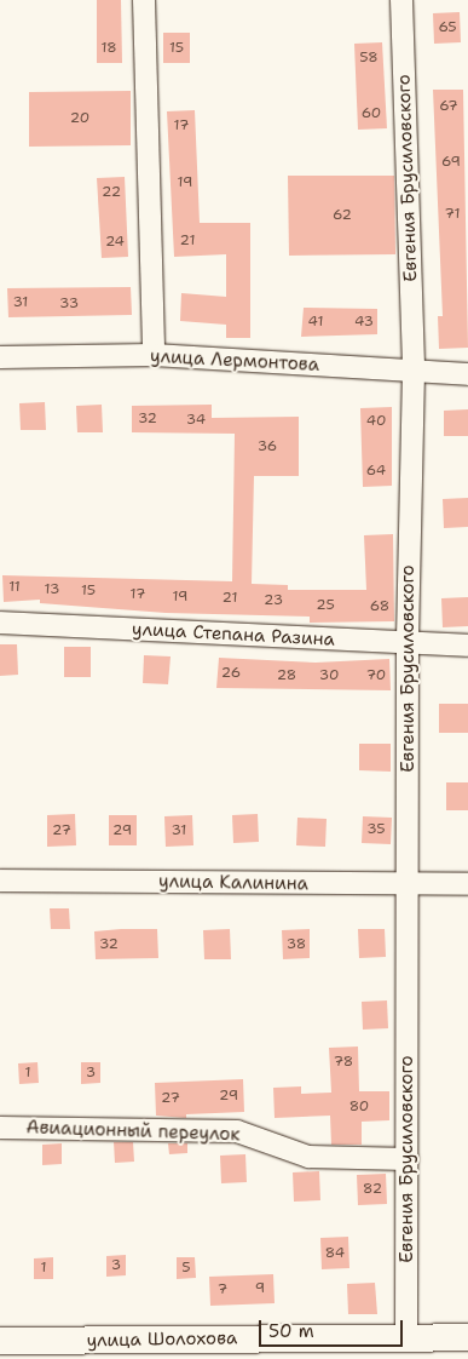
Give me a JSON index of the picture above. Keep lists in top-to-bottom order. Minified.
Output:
{"streets":{"street":["Евгения Брусиловского","улица Лермонтова","улица Степана Разина","улица Калинина","Авиационный переулок","улица Шолохова"]},"crossings":[["Евгения Брусиловского","улица Лермонтова"],["Евгения Брусиловского","улица Степана Разина"],["Евгения Брусиловского","улица Калинина"],["Евгения Брусиловского","Авиационный переулок"],["Евгения Брусиловского","улица Шолохова"]],"house_numbers":["65","18","15","58","67","60","20","17","69","19","22","71","62","21","24","31","33","41","43","32","34","40","36","64","11","13","15","17","19","21","23","25","68","26","28","30","70","35","27","29","31","32","38","78","1","3","29","27","80","82","84","3","1","5","9","7"],"scale_bar":"50 m"}
